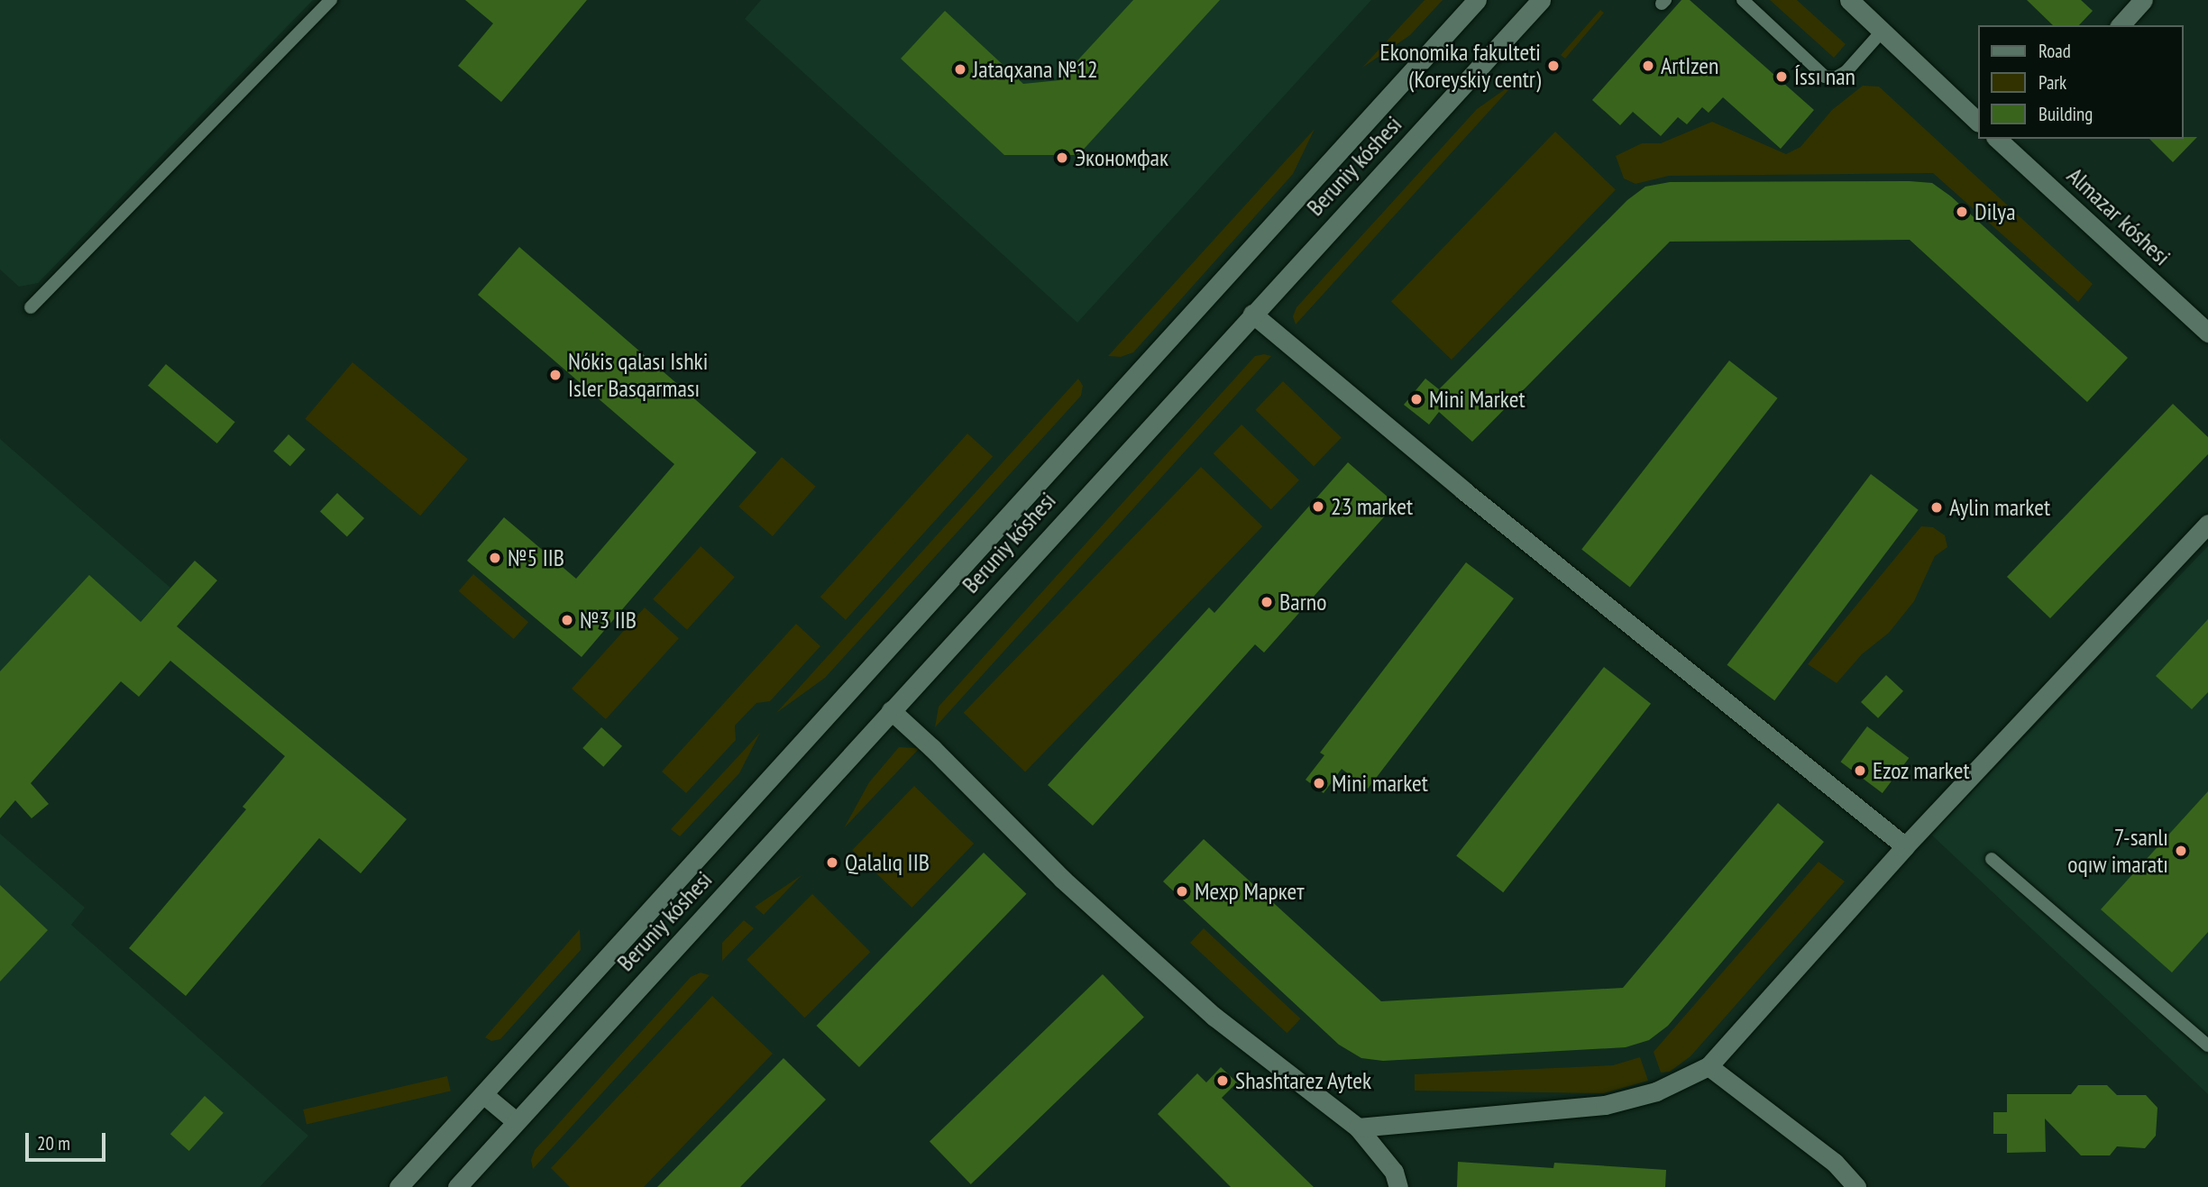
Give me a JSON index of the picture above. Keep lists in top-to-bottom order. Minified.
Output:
{"streets":{"street":["Beruniy kóshesi","Almazar kóshesi"]},"places":["Ekonomika fakulteti (Koreyskiy centr)","ArtIzen","Jataqxana №12","Íssı nan","Экономфак","Dilya","Nókis qalası Ishki Isler Basqarması","Mini Market","23 market","Aylin market","№5 IIB","Barno","№3 IIB","Ezoz market","Mini market","7-sanlı oqıw imaratı","Qalalıq IIB","Мехр Маркет","Shashtarez Aytek"],"legend":["Road","Park","Building"],"scale_bar":"20 m"}
